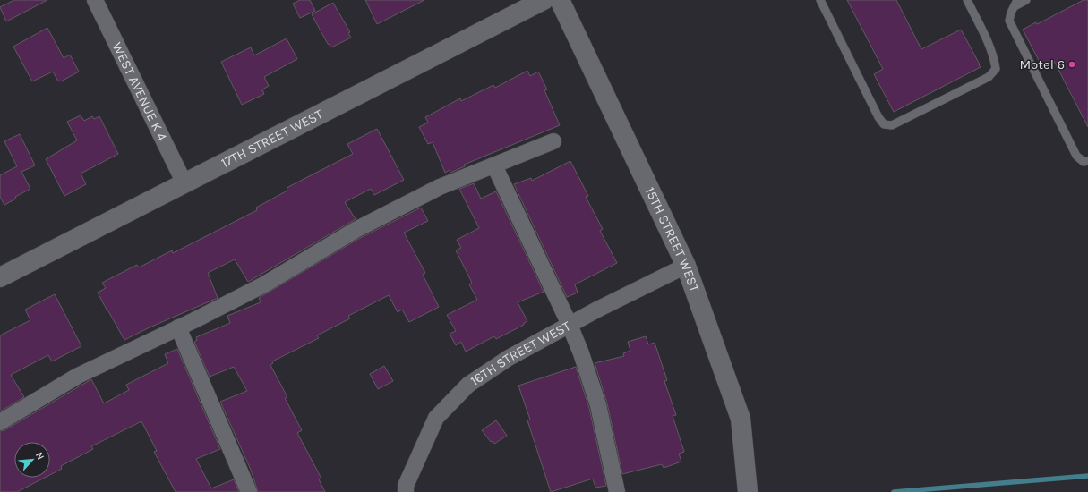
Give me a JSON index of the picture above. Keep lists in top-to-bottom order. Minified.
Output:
{"streets":{"street":["WEST AVENUE K 4","17TH STREET WEST","15TH STREET WEST","16TH STREET WEST"]},"crossings":[["WEST AVENUE K 4","17TH STREET WEST"],["15TH STREET WEST","16TH STREET WEST"]],"places":["Motel 6"],"north":"top right"}
